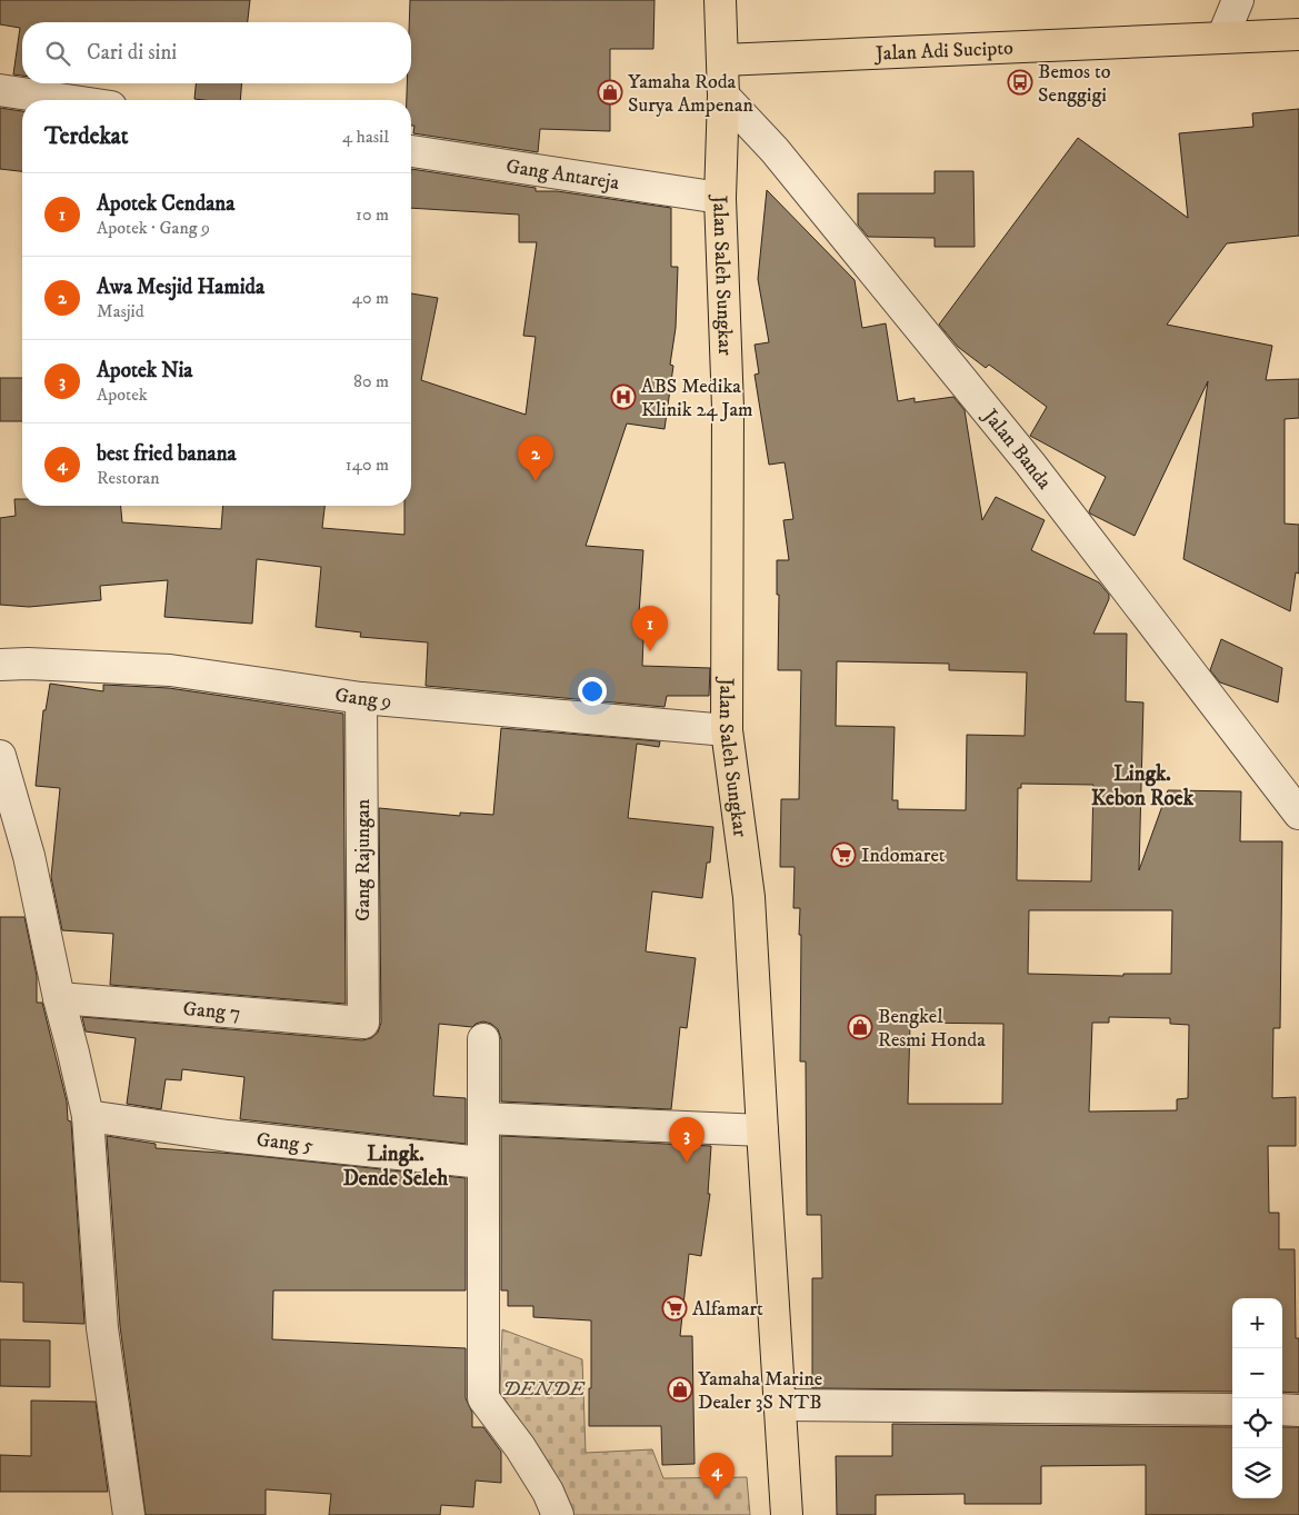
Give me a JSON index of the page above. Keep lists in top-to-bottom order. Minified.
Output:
{"streets":{"highway":["Jalan Adi Sucipto","Jalan Saleh Sungkar"],"street":["Gang Antareja","Jalan Banda","Gang 9","Gang Rajungan","Gang 7","Gang 5"]},"crossings":[["Jalan Adi Sucipto","Jalan Saleh Sungkar"],["Gang Antareja","Jalan Saleh Sungkar"],["Jalan Saleh Sungkar","Jalan Banda"],["Jalan Saleh Sungkar","Gang 9"],["Gang 9","Gang Rajungan"],["Gang Rajungan","Gang 7"]],"districts":["Lingk. Kebon Roek","Lingk. Dende Seleh"],"parks":["DENDE"],"places":{"bus stop":["Bemos to Senggigi"],"shop":["Yamaha Roda Surya Ampenan","Bengkel Resmi Honda","Yamaha Marine Dealer 3S NTB"],"hospital":["ABS Medika Klinik 24 Jam"],"supermarket":["Indomaret","Alfamart"]},"page":{"search":"Cari di sini","heading":["Terdekat","4 hasil"],"list":[{"mark":"1","name":"Apotek Cendana","note":"Apotek · Gang 9","value":"10 m"},{"mark":"2","name":"Awa Mesjid Hamida","note":"Masjid","value":"40 m"},{"mark":"3","name":"Apotek Nia","note":"Apotek","value":"80 m"},{"mark":"4","name":"best fried banana","note":"Restoran","value":"140 m"}],"pins":["2","1","3","4"],"map_buttons":["+","−"]}}
